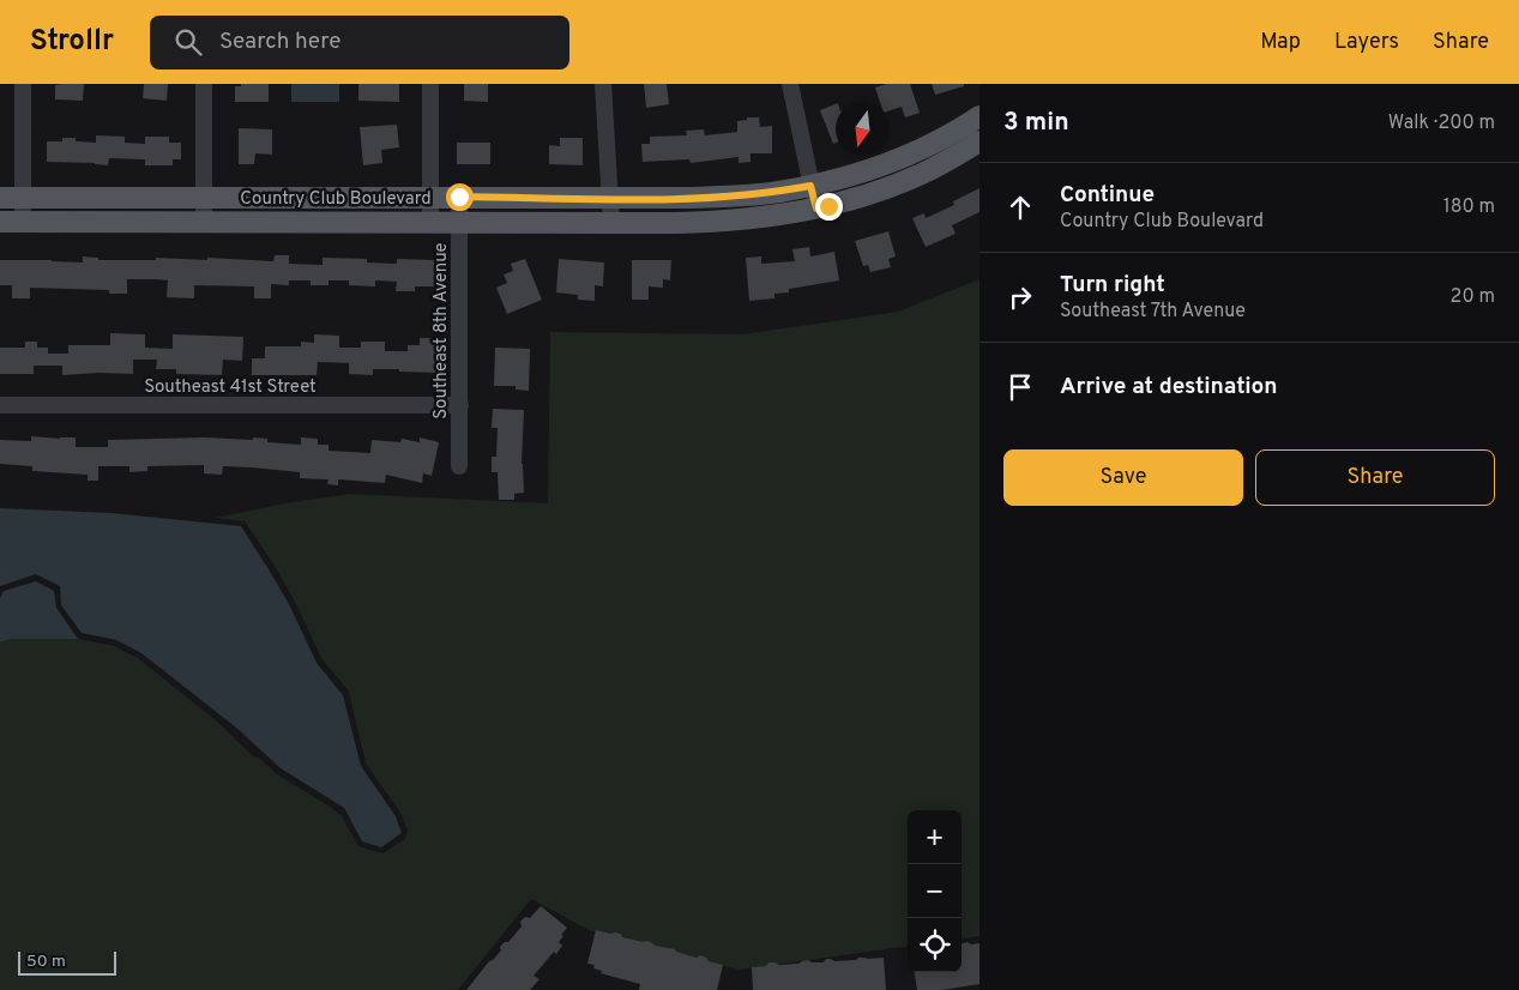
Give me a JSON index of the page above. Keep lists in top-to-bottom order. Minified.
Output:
{"streets":{"main road":["Country Club Boulevard"],"street":["Southeast 8th Avenue","Southeast 41st Street"]},"crossings":[["Country Club Boulevard","Southeast 8th Avenue"],["Southeast 8th Avenue","Southeast 41st Street"]],"scale_bar":"50 m","north":"bottom","page":{"header":"Strollr","search":"Search here","nav":["Map","Layers","Share"],"heading":["3 min","Walk · 200 m"],"list":[["Continue","Country Club Boulevard","180 m"],["Turn right","Southeast 7th Avenue","20 m"],"Arrive at destination"],"buttons":["Save","Share"],"map_buttons":["+","−"],"scale":"50 m"}}
